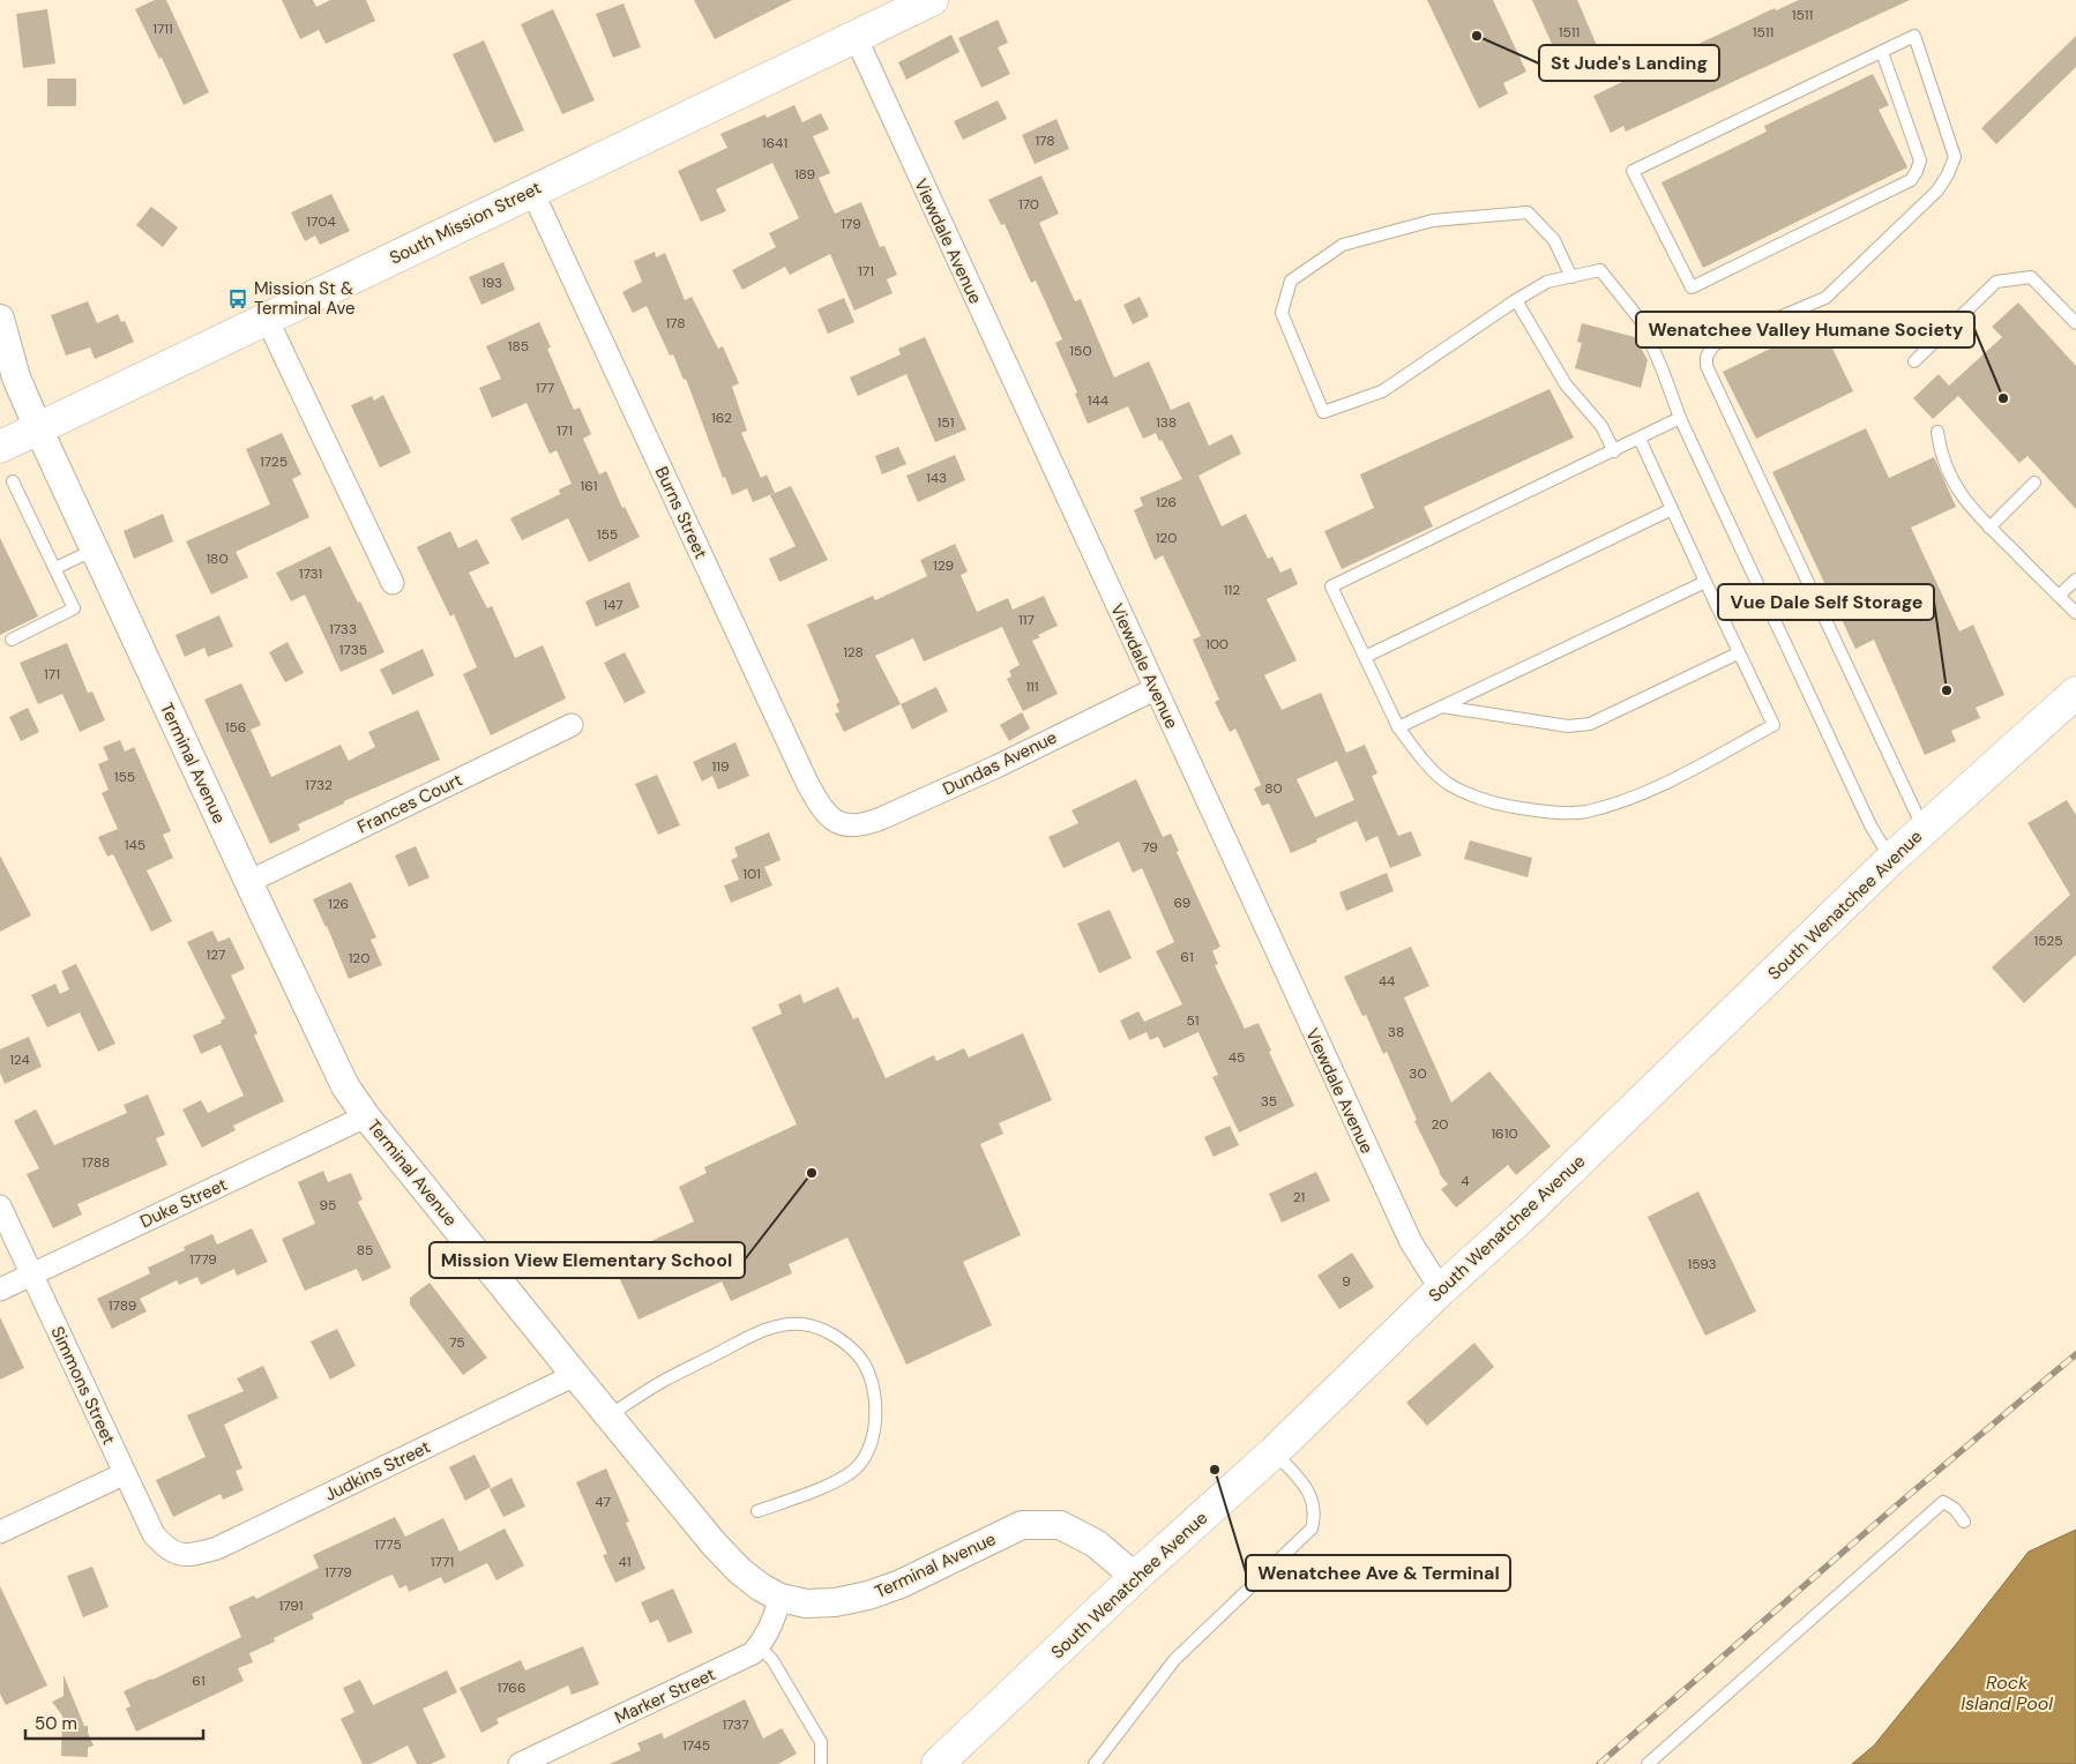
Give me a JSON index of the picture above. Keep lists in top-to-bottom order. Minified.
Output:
{"streets":{"main road":["South Mission Street","South Wenatchee Avenue"],"street":["Viewdale Avenue","Burns Street","Terminal Avenue","Dundas Avenue","Frances Court","Duke Street","Simmons Street","Judkins Street","Marker Street"]},"crossings":[["South Mission Street","Viewdale Avenue"],["South Mission Street","Burns Street"],["South Mission Street","Terminal Avenue"],["Viewdale Avenue","Dundas Avenue"],["Viewdale Avenue","South Wenatchee Avenue"],["Burns Street","Dundas Avenue"],["Terminal Avenue","Frances Court"],["Terminal Avenue","South Wenatchee Avenue"],["Terminal Avenue","Duke Street"],["Terminal Avenue","Judkins Street"],["Terminal Avenue","Marker Street"],["Duke Street","Simmons Street"],["Simmons Street","Judkins Street"]],"water":["Rock Island Pool"],"places":{"other":["St Jude's Landing","Wenatchee Valley Humane Society","Vue Dale Self Storage","Mission View Elementary School","Wenatchee Ave & Terminal"],"bus stop":["Mission St & Terminal Ave"]},"house_numbers":["1511","1711","1511","1511","178","1641","189","170","1704","179","171","193","178","185","150","177","144","162","151","138","171","1725","143","161","126","155","120","180","129","1731","112","147","117","1733","100","1735","128","171","111","156","119","155","1732","80","145","79","101","69","126","1525","127","61","120","44","51","38","45","124","30","35","20","1610","1788","4","21","95","85","1779","1593","9","1789","75","47","1775","1771","41","1779","1791","61","1766","1737","1745"],"scale_bar":"50 m"}
